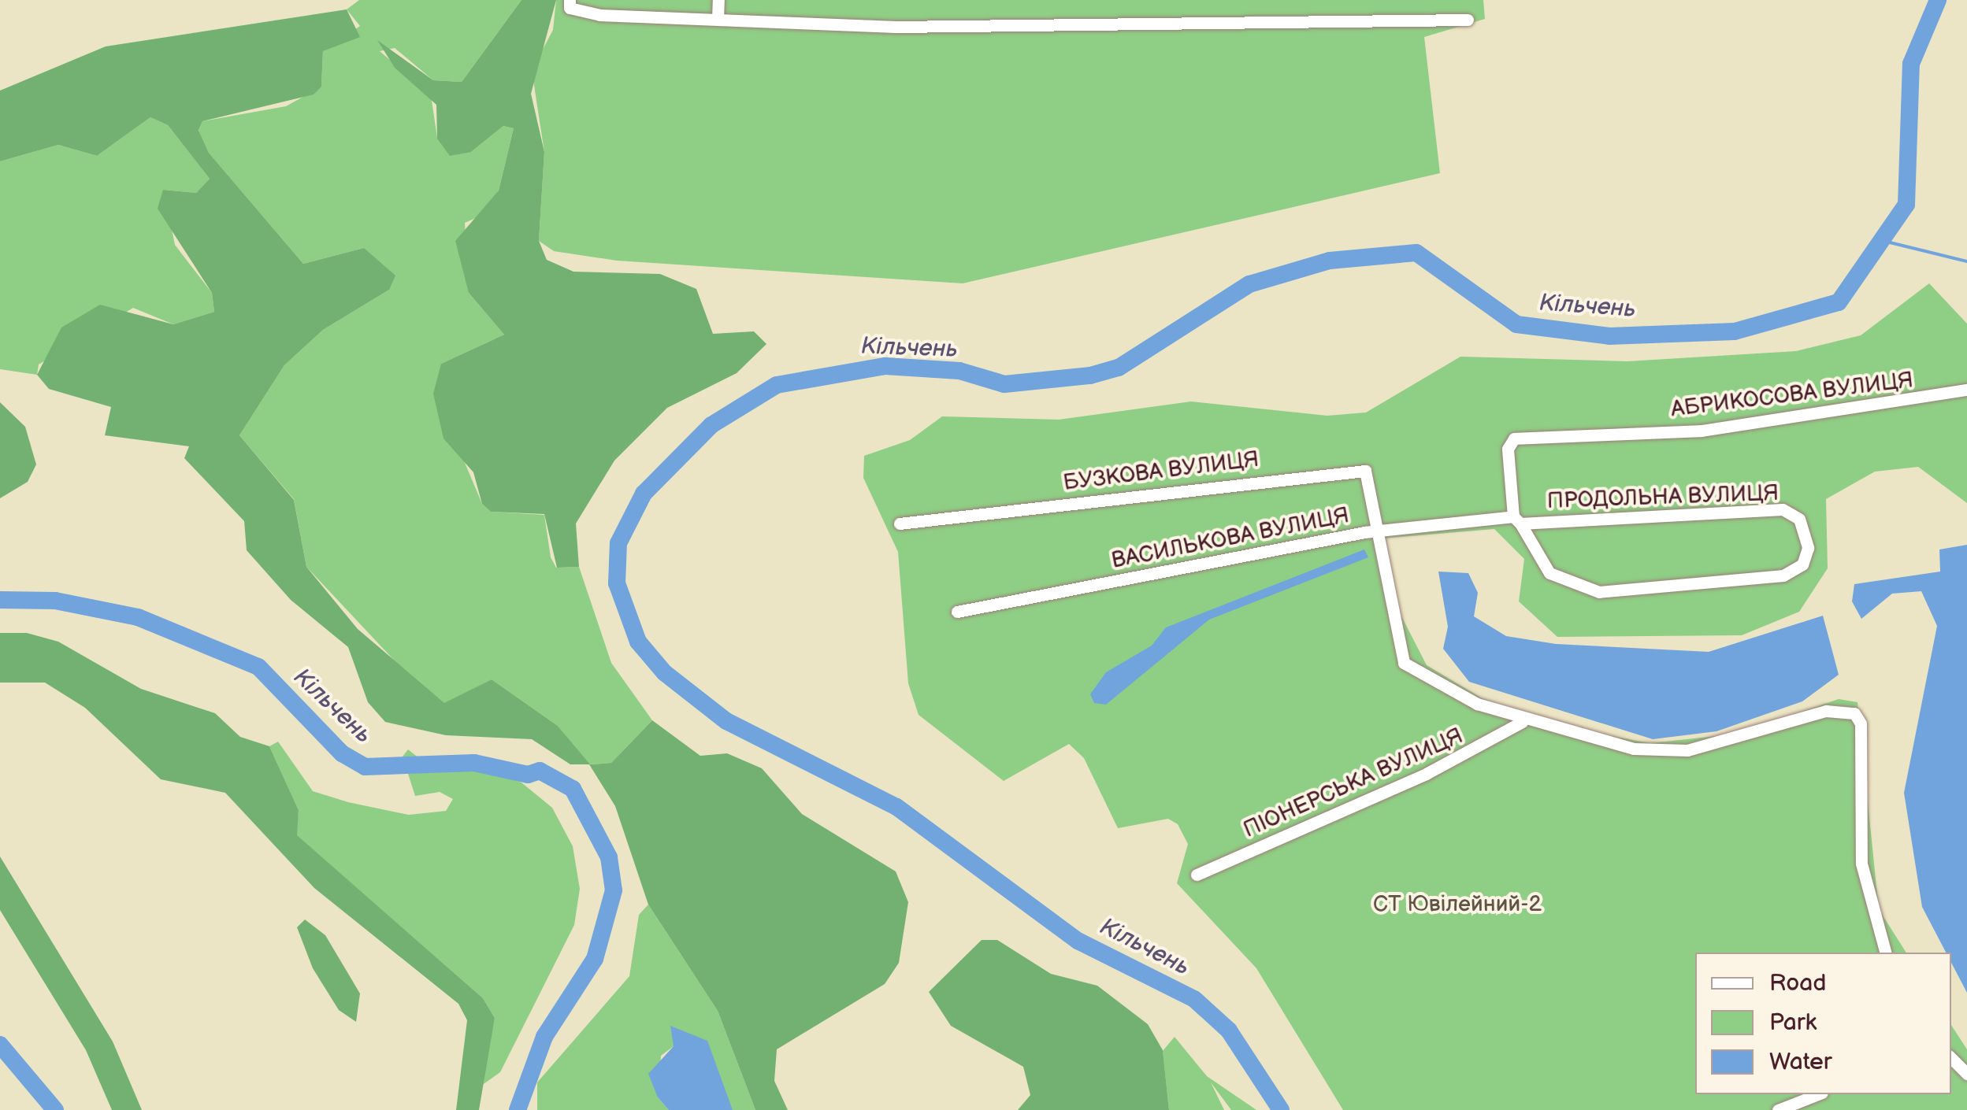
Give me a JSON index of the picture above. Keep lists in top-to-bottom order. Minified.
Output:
{"streets":{"street":["АБРИКОСОВА ВУЛИЦЯ","БУЗКОВА ВУЛИЦЯ","ПРОДОЛЬНА ВУЛИЦЯ","ВАСИЛЬКОВА ВУЛИЦЯ","ПІОНЕРСЬКА ВУЛИЦЯ"]},"crossings":[["АБРИКОСОВА ВУЛИЦЯ","ПРОДОЛЬНА ВУЛИЦЯ"],["АБРИКОСОВА ВУЛИЦЯ","ВАСИЛЬКОВА ВУЛИЦЯ"],["БУЗКОВА ВУЛИЦЯ","ВАСИЛЬКОВА ВУЛИЦЯ"],["БУЗКОВА ВУЛИЦЯ","ПІОНЕРСЬКА ВУЛИЦЯ"],["ПРОДОЛЬНА ВУЛИЦЯ","ВАСИЛЬКОВА ВУЛИЦЯ"]],"water":["Кільчень"],"parks":["СT Ювілейний-2"],"legend":["Road","Park","Water"]}
